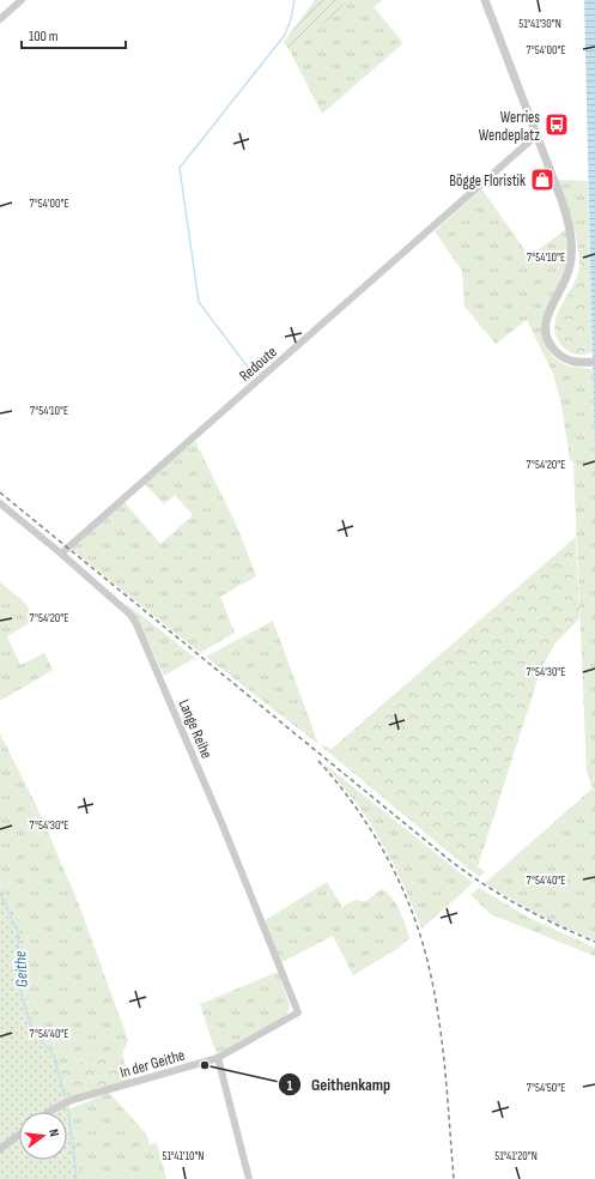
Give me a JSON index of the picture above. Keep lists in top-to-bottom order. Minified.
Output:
{"streets":{"street":["Redoute","Lange Reihe","In der Geithe"]},"crossings":[["Redoute","Lange Reihe"],["Lange Reihe","In der Geithe"]],"water":["Geithe"],"places":{"bus stop":["Werries Wendeplatz"],"shop":["Bögge Floristik"],"other":["Geithenkamp"]},"scale_bar":"100 m","north":"right","coordinates":["51°41'30\"N","7°54'00\"E","7°54'10\"E","7°54'20\"E","7°54'30\"E","7°54'40\"E","7°54'50\"E","51°41'10\"N","51°41'20\"N"]}
